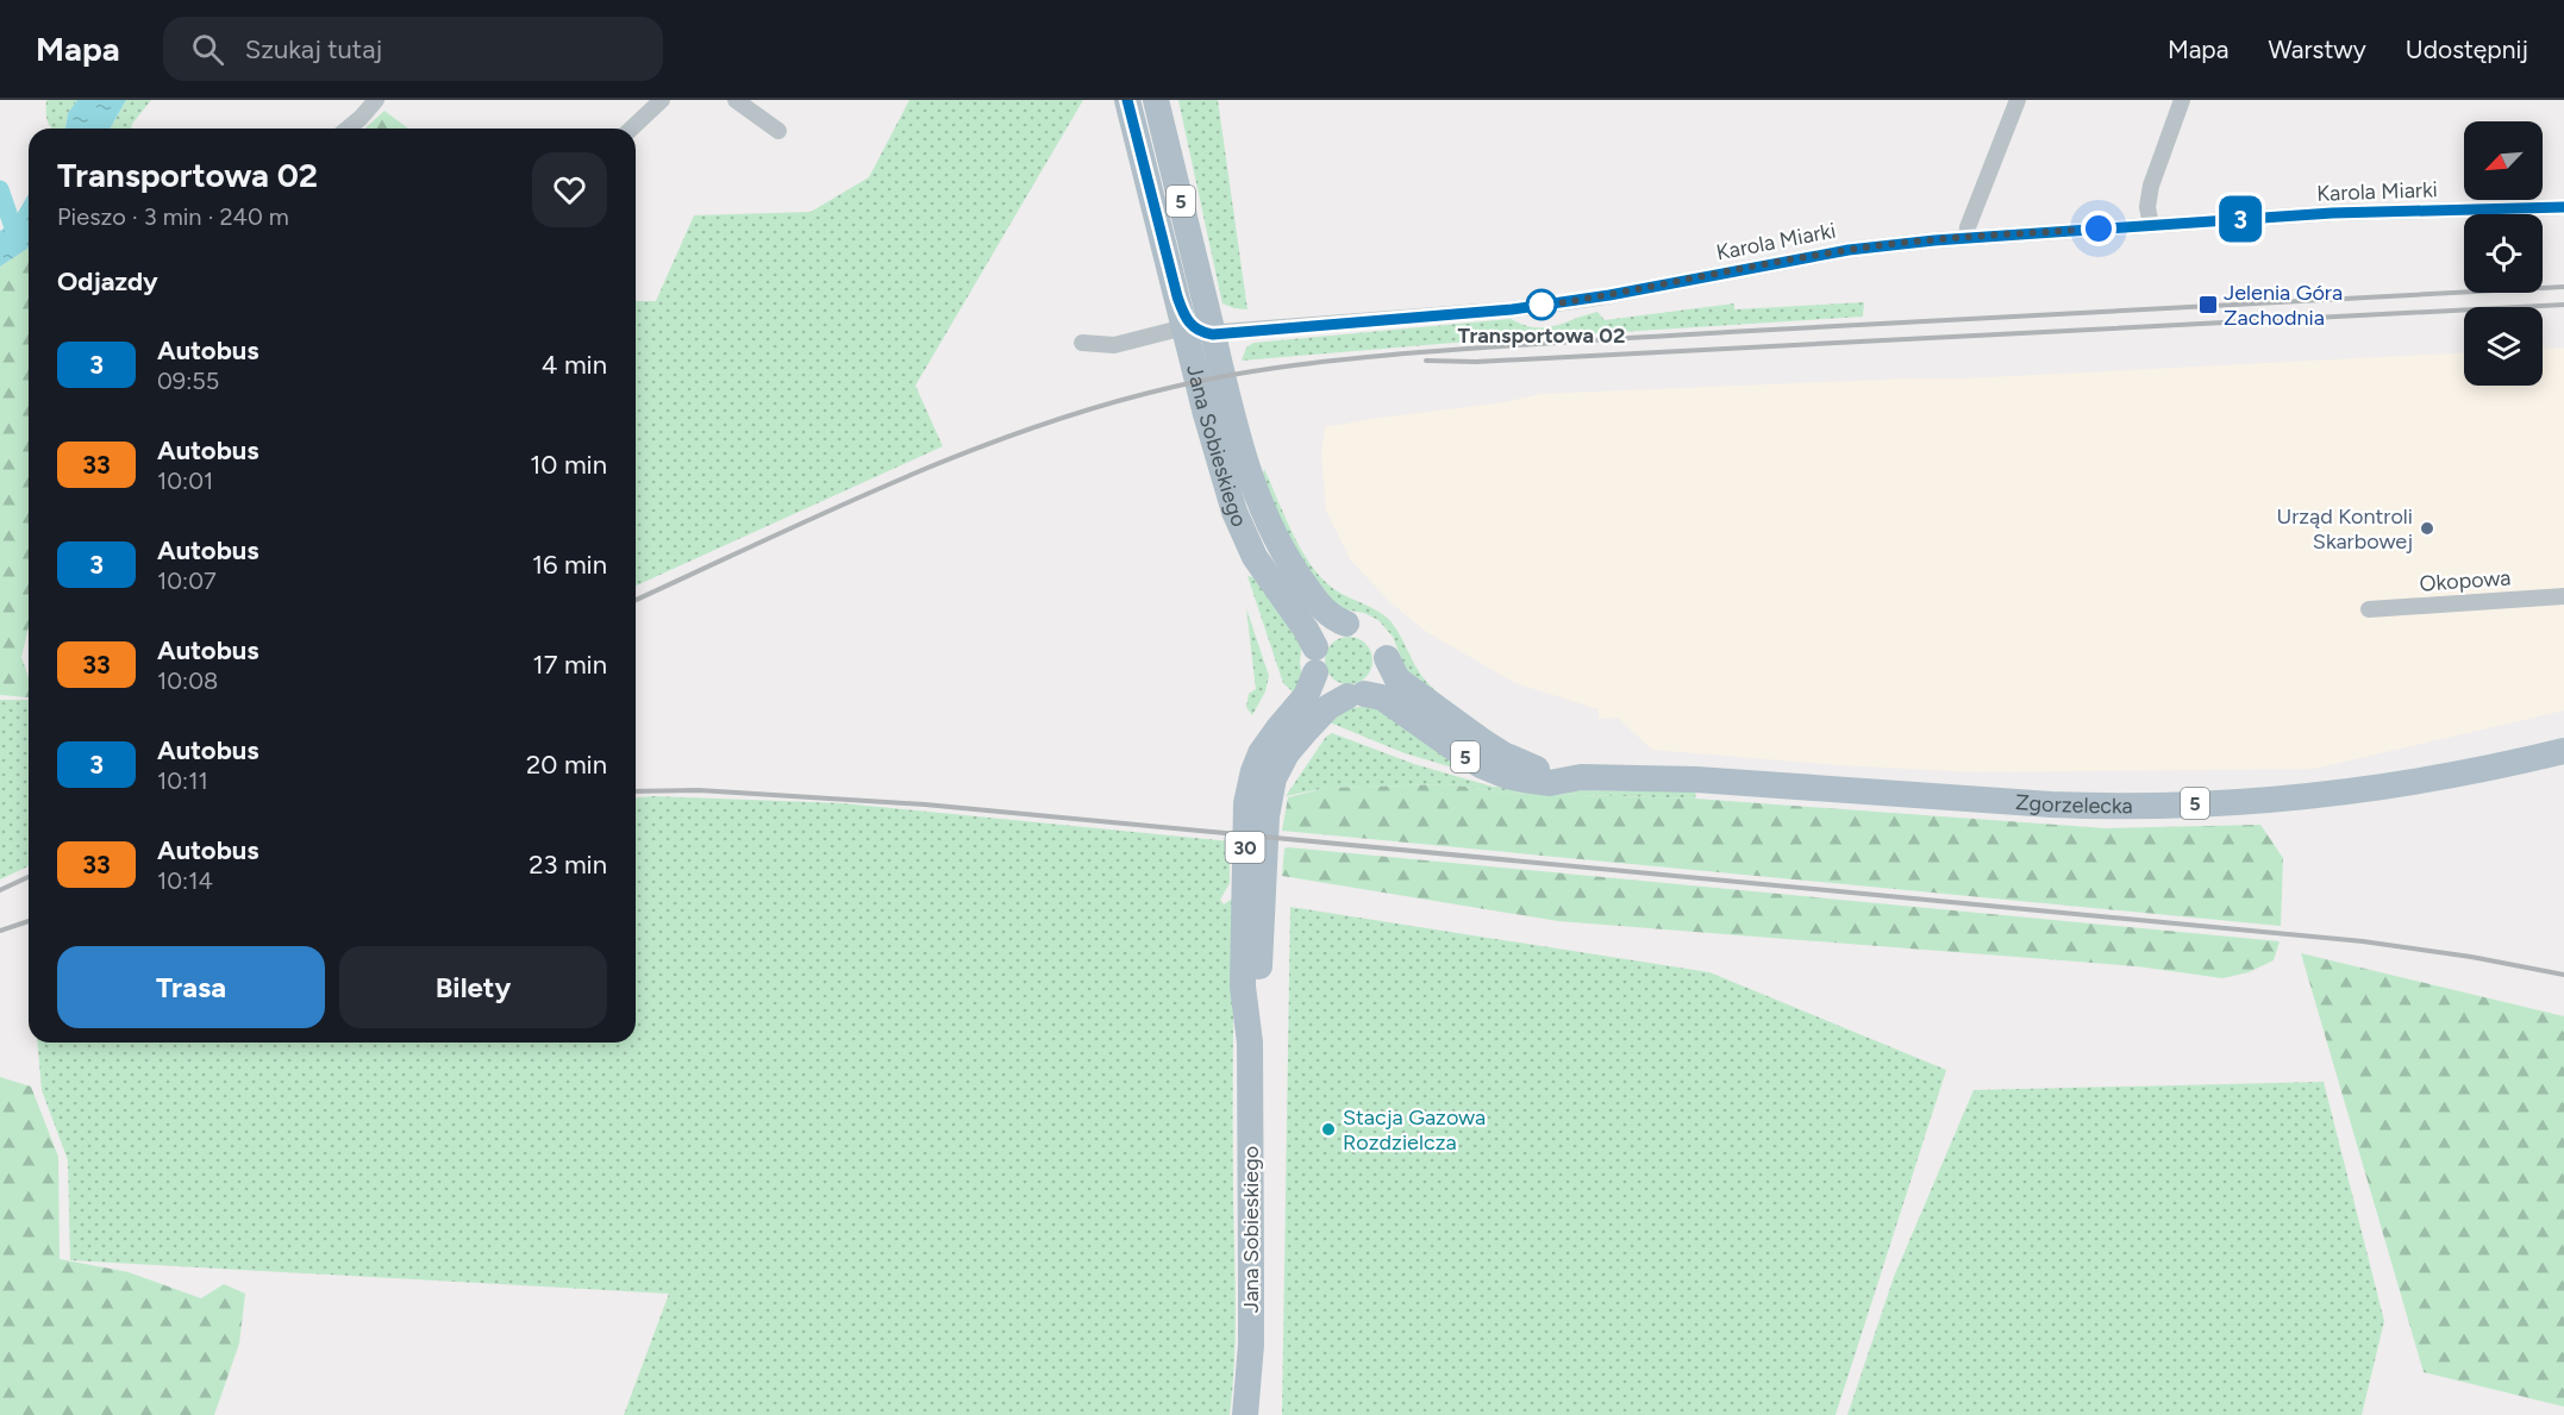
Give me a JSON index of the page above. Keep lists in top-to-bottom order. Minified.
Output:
{"streets":{"main road":["5","Jana Sobieskiego","Zgorzelecka","30"],"street":["Karola Miarki","Okopowa"]},"crossings":[["Karola Miarki","Jana Sobieskiego"],["5","Jana Sobieskiego"],["5","Zgorzelecka"],["Jana Sobieskiego","Zgorzelecka"]],"places":{"other":["Transportowa 02","Urząd Kontroli Skarbowej","Stacja Gazowa Rozdzielcza"],"transit":["Jelenia Góra Zachodnia"]},"lines":["bus line 3"],"north":"bottom left","page":{"header":"Mapa","search":"Szukaj tutaj","nav":["Mapa","Warstwy","Udostępnij"],"on_map":"3","heading":[["Transportowa 02","Pieszo · 3 min · 240 m"],"Odjazdy"],"list":[{"mark":"3","name":"Autobus","note":"09:55","value":"4 min"},{"mark":"33","name":"Autobus","note":"10:01","value":"10 min"},{"mark":"3","name":"Autobus","note":"10:07","value":"16 min"},{"mark":"33","name":"Autobus","note":"10:08","value":"17 min"},{"mark":"3","name":"Autobus","note":"10:11","value":"20 min"},{"mark":"33","name":"Autobus","note":"10:14","value":"23 min"}],"buttons":["Trasa","Bilety"]}}
